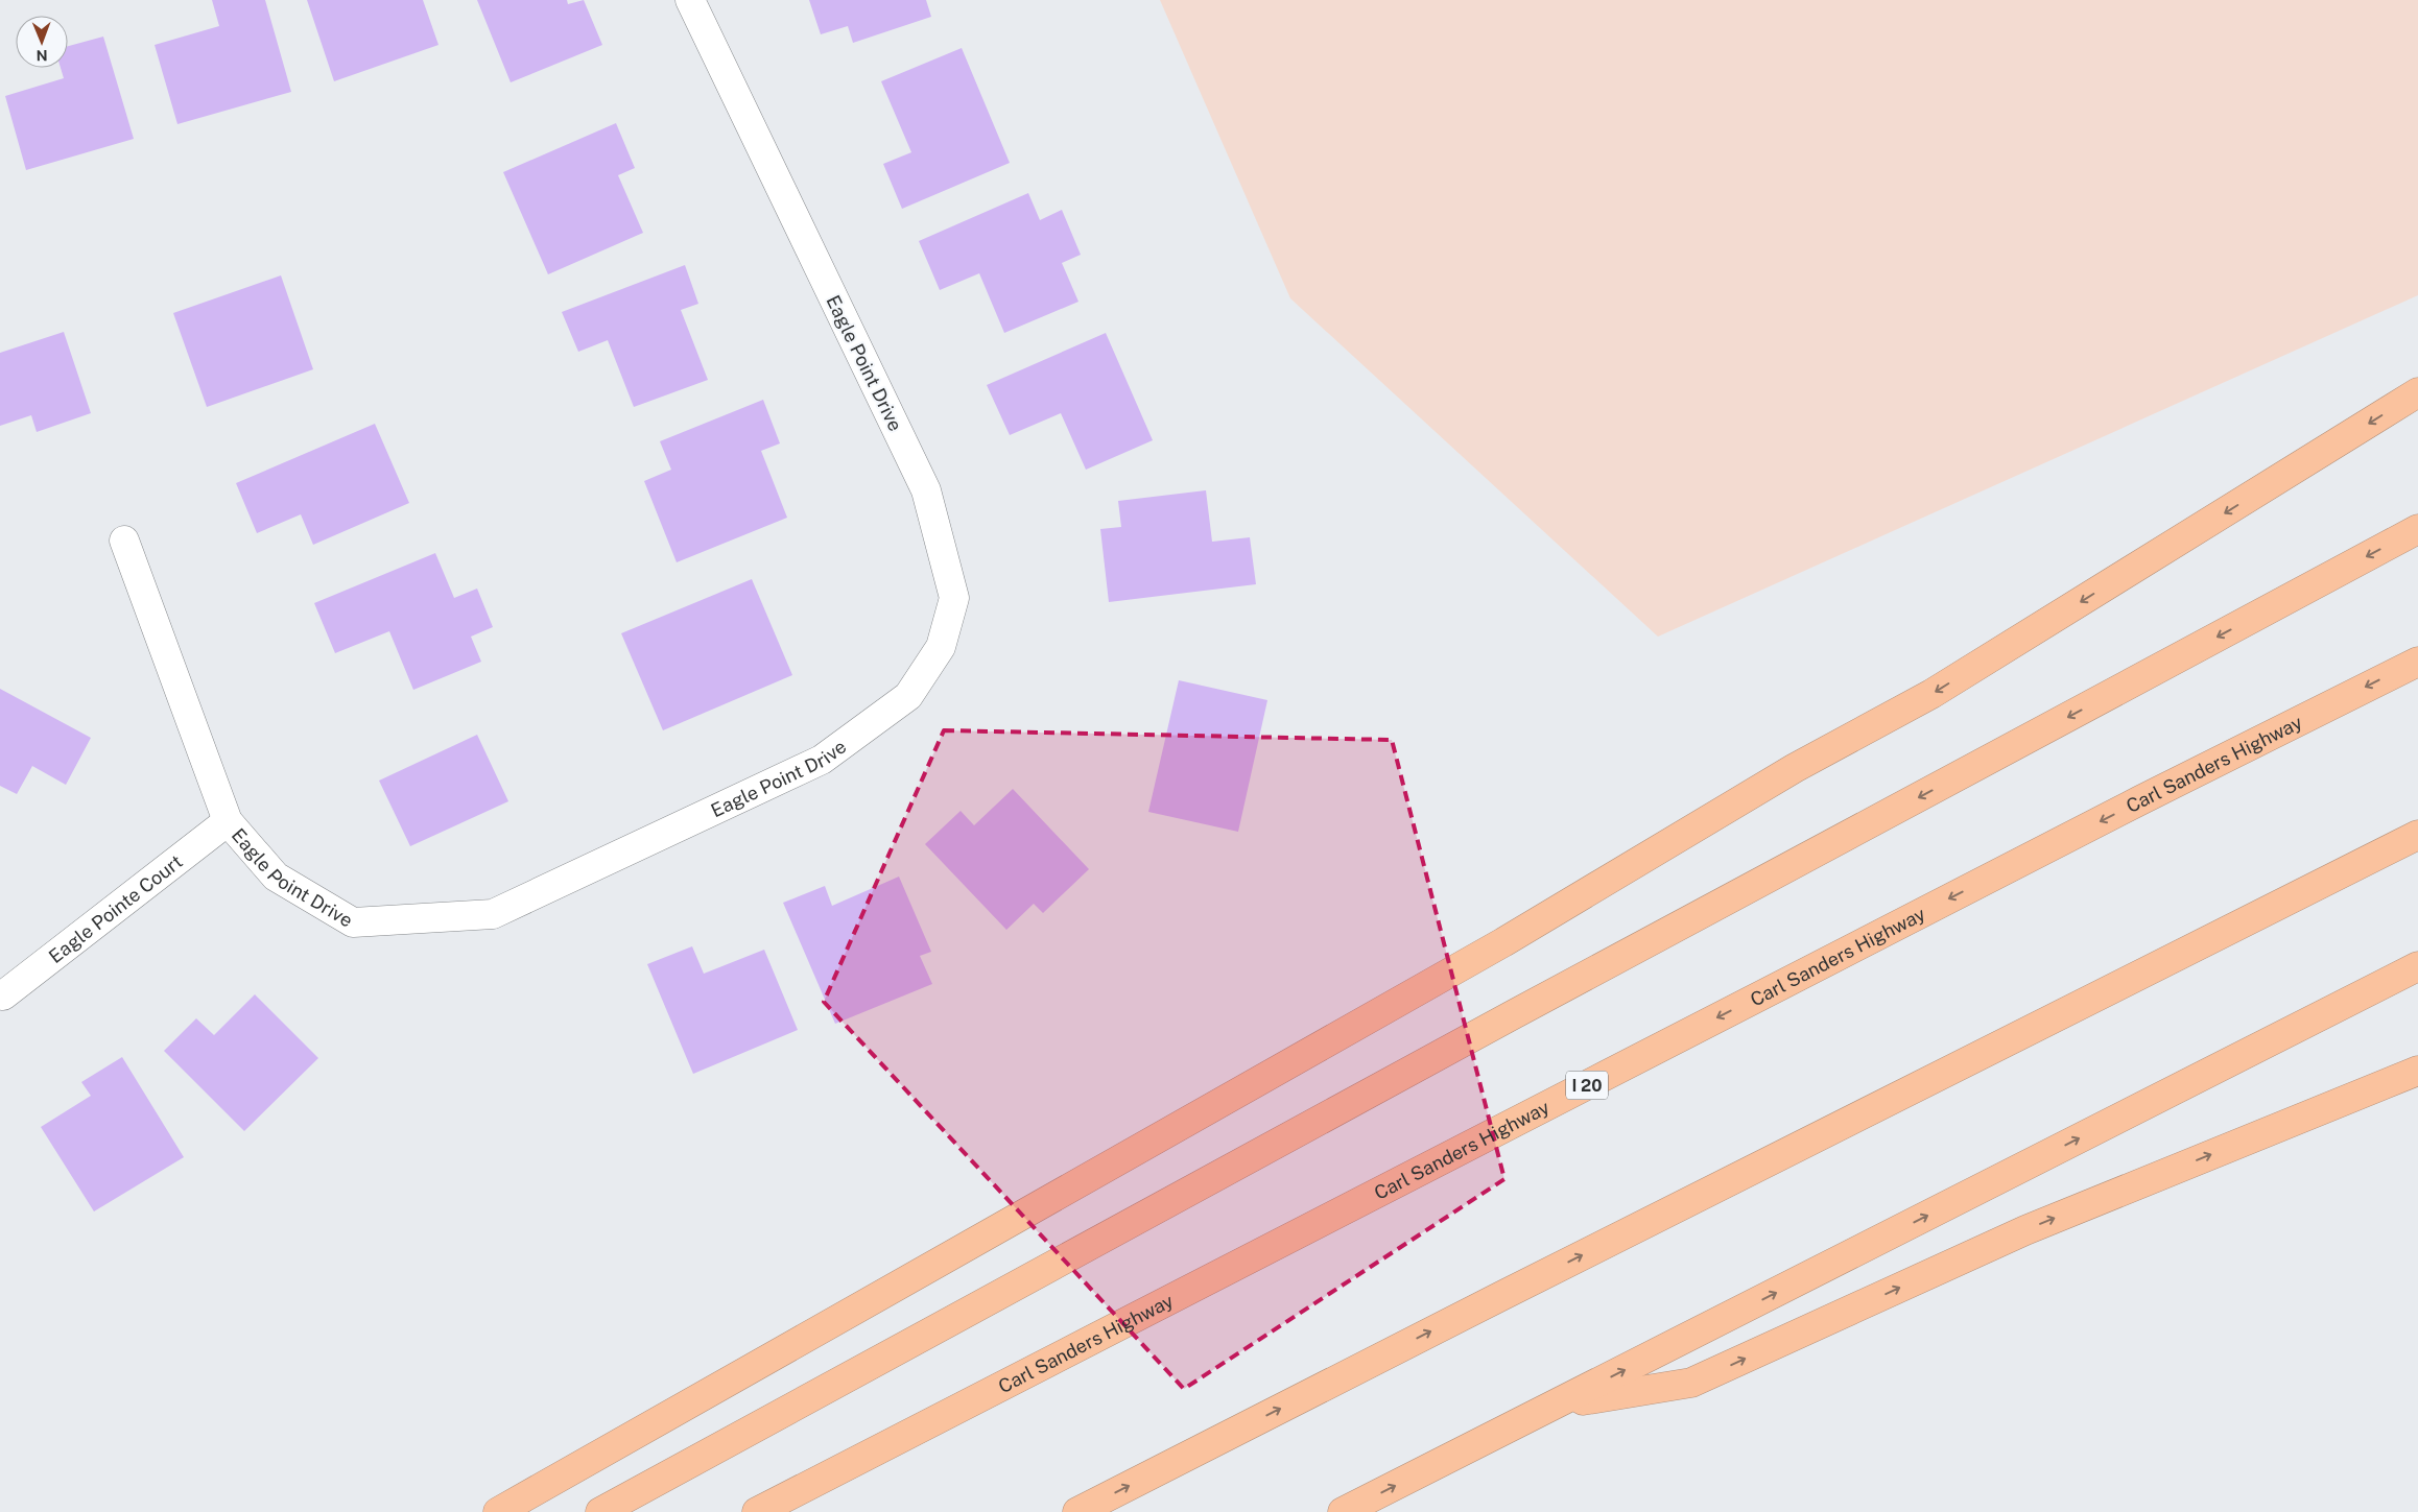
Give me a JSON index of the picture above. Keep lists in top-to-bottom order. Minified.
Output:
{"streets":{"highway":["Carl Sanders Highway","I 20"],"street":["Eagle Point Drive","Eagle Pointe Court"]},"crossings":[["Eagle Point Drive","Eagle Pointe Court"]],"north":"bottom"}
